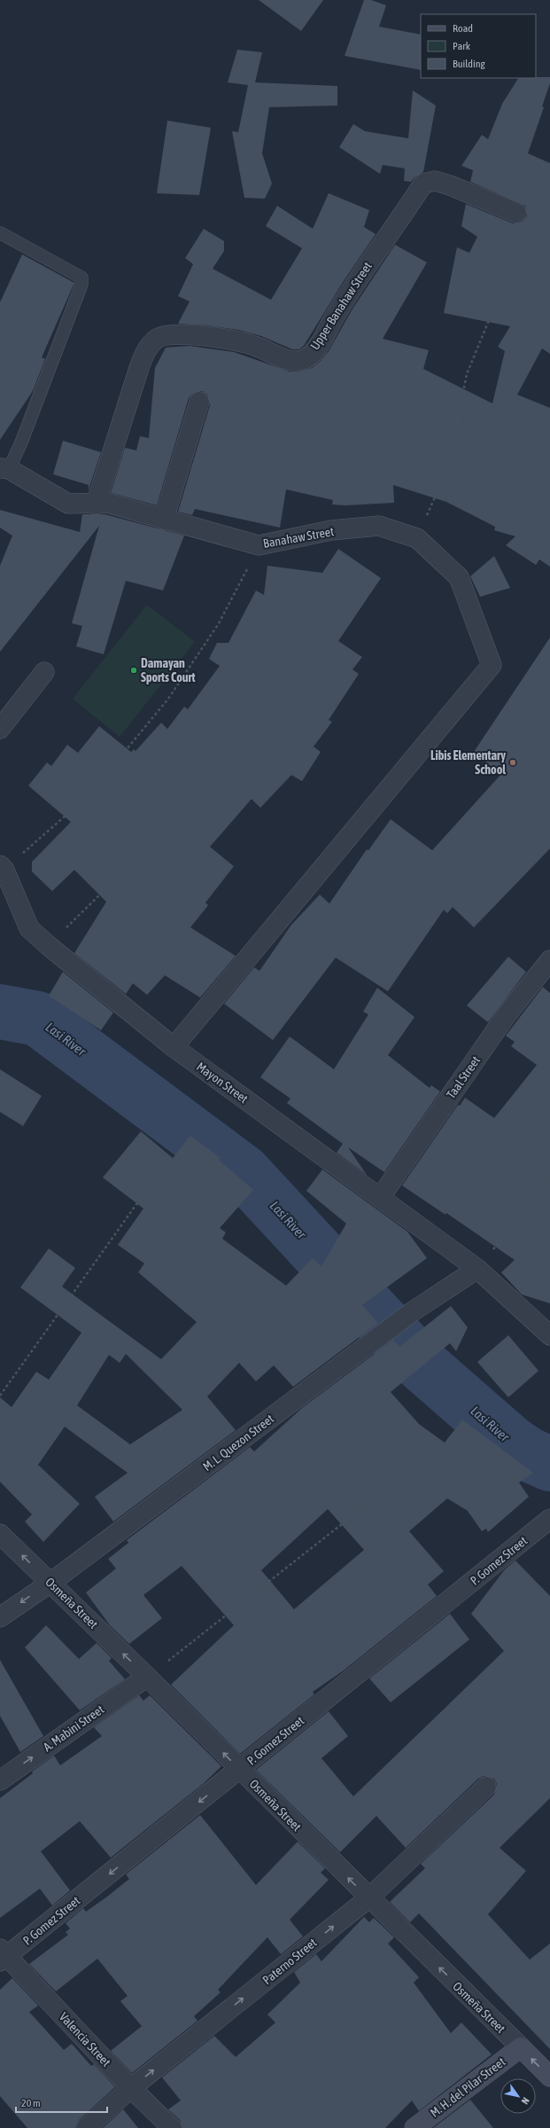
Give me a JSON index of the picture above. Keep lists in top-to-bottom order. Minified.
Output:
{"streets":{"main road":["Osmeña Street","M. H. del Pilar Street"],"street":["Upper Banahaw Street","Banahaw Street","Taal Street","Mayon Street","M. L. Quezon Street","P. Gomez Street","A. Mabini Street","Paterno Street","Valencia Street"]},"crossings":[["Upper Banahaw Street","Banahaw Street"],["Banahaw Street","Mayon Street"],["Taal Street","Mayon Street"],["Mayon Street","M. L. Quezon Street"],["M. L. Quezon Street","Osmeña Street"],["P. Gomez Street","Osmeña Street"],["P. Gomez Street","Valencia Street"],["Osmeña Street","A. Mabini Street"],["Osmeña Street","Paterno Street"],["Osmeña Street","M. H. del Pilar Street"],["Paterno Street","Valencia Street"]],"one_way":["P. Gomez Street","Osmeña Street","A. Mabini Street","Paterno Street"],"water":["Lasi River"],"places":["Damayan Sports Court","Libis Elementary School"],"legend":["Road","Park","Building"],"scale_bar":"20 m","north":"bottom right"}
